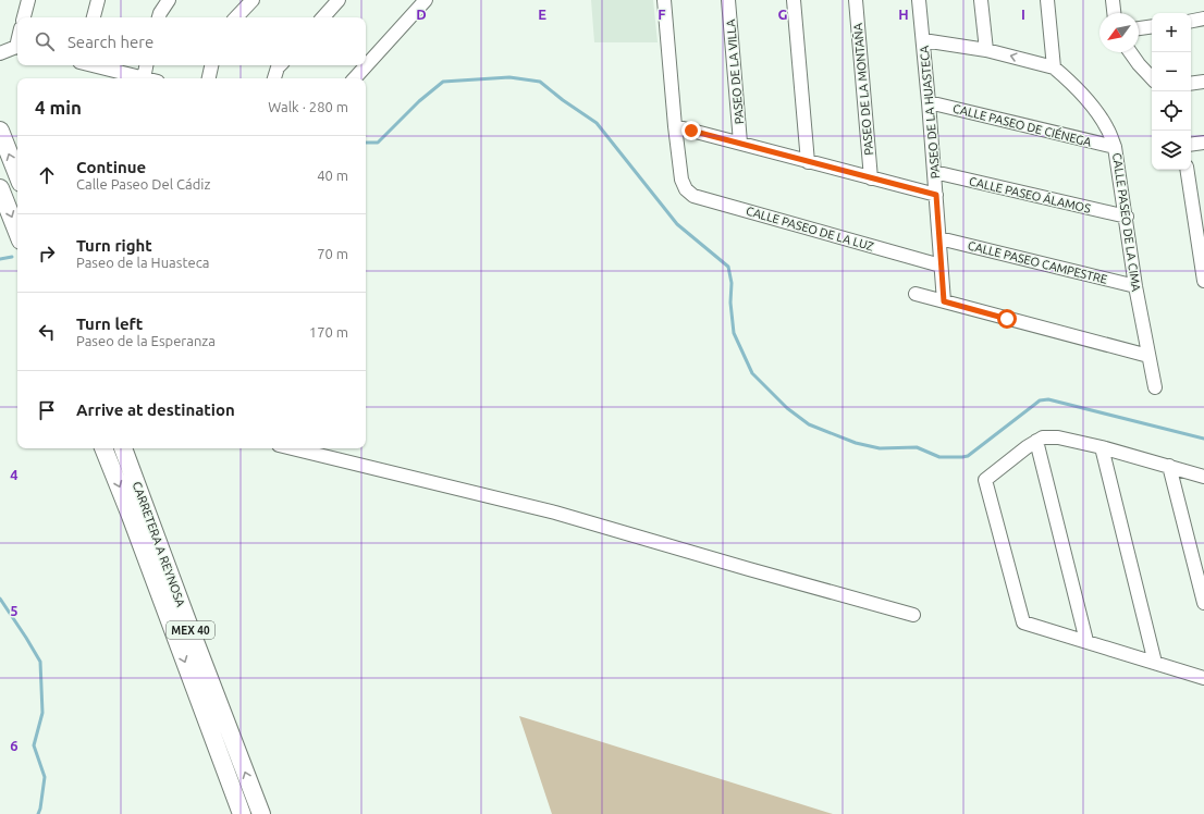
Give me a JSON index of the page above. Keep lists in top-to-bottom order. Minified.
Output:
{"streets":{"main road":["CARRETERA A REYNOSA","MEX 40"],"street":["PASEO DE LA VILLA","PASEO DE LA MONTAÑA","PASEO DE LA HUASTECA","CALLE PASEO DE CIÉNEGA","CALLE PASEO ÁLAMOS","CALLE PASEO DE LA CIMA","CALLE PASEO DE LA LUZ","CALLE PASEO CAMPESTRE"]},"crossings":[["PASEO DE LA HUASTECA","CALLE PASEO DE CIÉNEGA"],["PASEO DE LA HUASTECA","CALLE PASEO ÁLAMOS"],["PASEO DE LA HUASTECA","CALLE PASEO DE LA LUZ"],["PASEO DE LA HUASTECA","CALLE PASEO CAMPESTRE"],["CALLE PASEO DE CIÉNEGA","CALLE PASEO DE LA CIMA"],["CALLE PASEO ÁLAMOS","CALLE PASEO DE LA CIMA"],["CALLE PASEO DE LA CIMA","CALLE PASEO CAMPESTRE"]],"north":"bottom left","page":{"map_buttons":["+","−"],"search":"Search here","heading":["4 min","Walk · 280 m"],"list":[["Continue","Calle Paseo Del Cádiz","40 m"],["Turn right","Paseo de la Huasteca","70 m"],["Turn left","Paseo de la Esperanza","170 m"],"Arrive at destination"]},"grid":{"columns":["D","E","F","G","H","I"],"rows":["4","5","6"]}}
